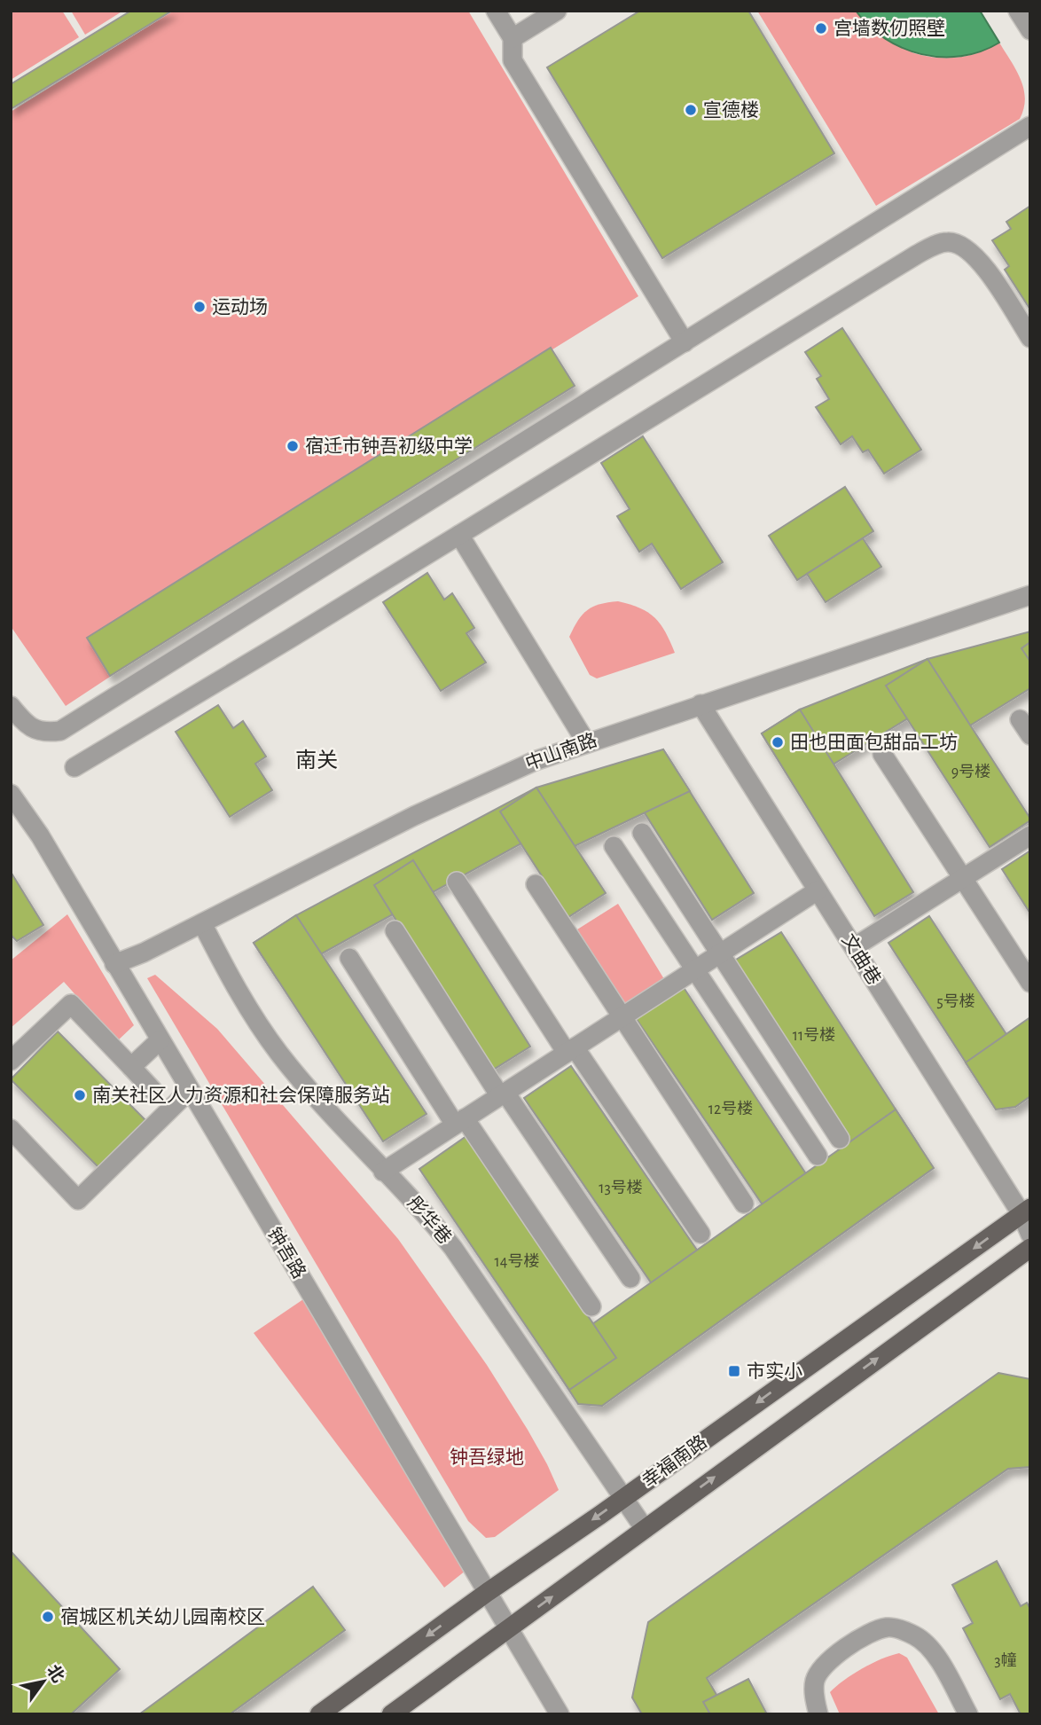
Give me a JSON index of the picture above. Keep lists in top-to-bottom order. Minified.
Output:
{"streets":{"main road":["幸福南路"],"street":["中山南路","文曲巷","彤华巷","钟吾路"]},"crossings":[["中山南路","文曲巷"],["中山南路","彤华巷"],["中山南路","钟吾路"],["文曲巷","幸福南路"],["彤华巷","幸福南路"],["钟吾路","幸福南路"]],"districts":["南关"],"parks":["钟吾绿地"],"places":{"other":["宫墙数仞照壁","宣德楼","运动场","宿迁市钟吾初级中学","田也田面包甜品工坊","南关社区人力资源和社会保障服务站","宿城区机关幼儿园南校区"],"transit":["市实小"]},"house_numbers":["9号楼","5号楼","11号楼","12号楼","13号楼","14号楼","3幢"],"north":"top right"}
